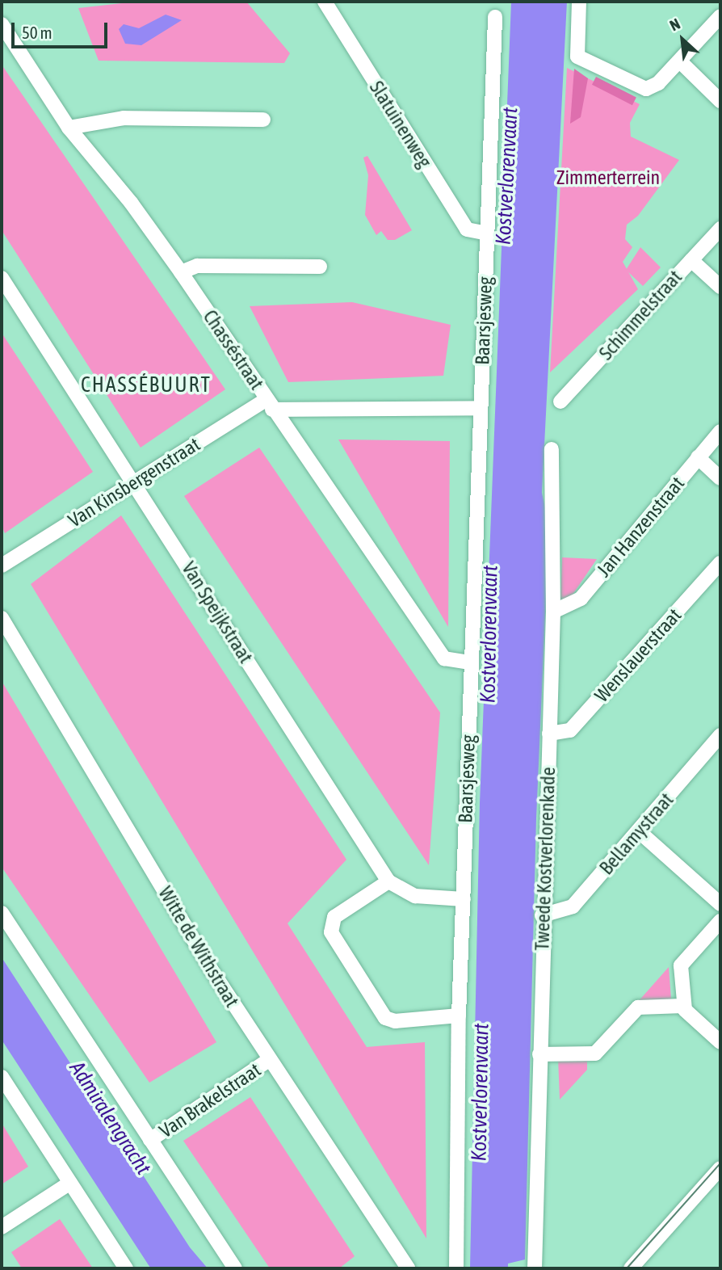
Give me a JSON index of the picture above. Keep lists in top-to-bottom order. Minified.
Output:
{"streets":{"street":["Slatuinenweg","Schimmelstraat","Baarsjesweg","Chasséstraat","Van Kinsbergenstraat","Jan Hanzenstraat","Van Speijkstraat","Wenslauerstraat","Bellamystraat","Tweede Kostverlorenkade","Witte de Withstraat","Van Brakelstraat"]},"crossings":[["Slatuinenweg","Baarsjesweg"],["Baarsjesweg","Chasséstraat"],["Baarsjesweg","Van Speijkstraat"],["Chasséstraat","Van Kinsbergenstraat"],["Van Kinsbergenstraat","Van Speijkstraat"],["Jan Hanzenstraat","Tweede Kostverlorenkade"],["Wenslauerstraat","Tweede Kostverlorenkade"],["Bellamystraat","Tweede Kostverlorenkade"],["Witte de Withstraat","Van Brakelstraat"]],"districts":["CHASSÉBUURT"],"water":["Kostverlorenvaart","Admiralengracht"],"parks":["Zimmerterrein"],"scale_bar":"50 m","north":"top left"}
